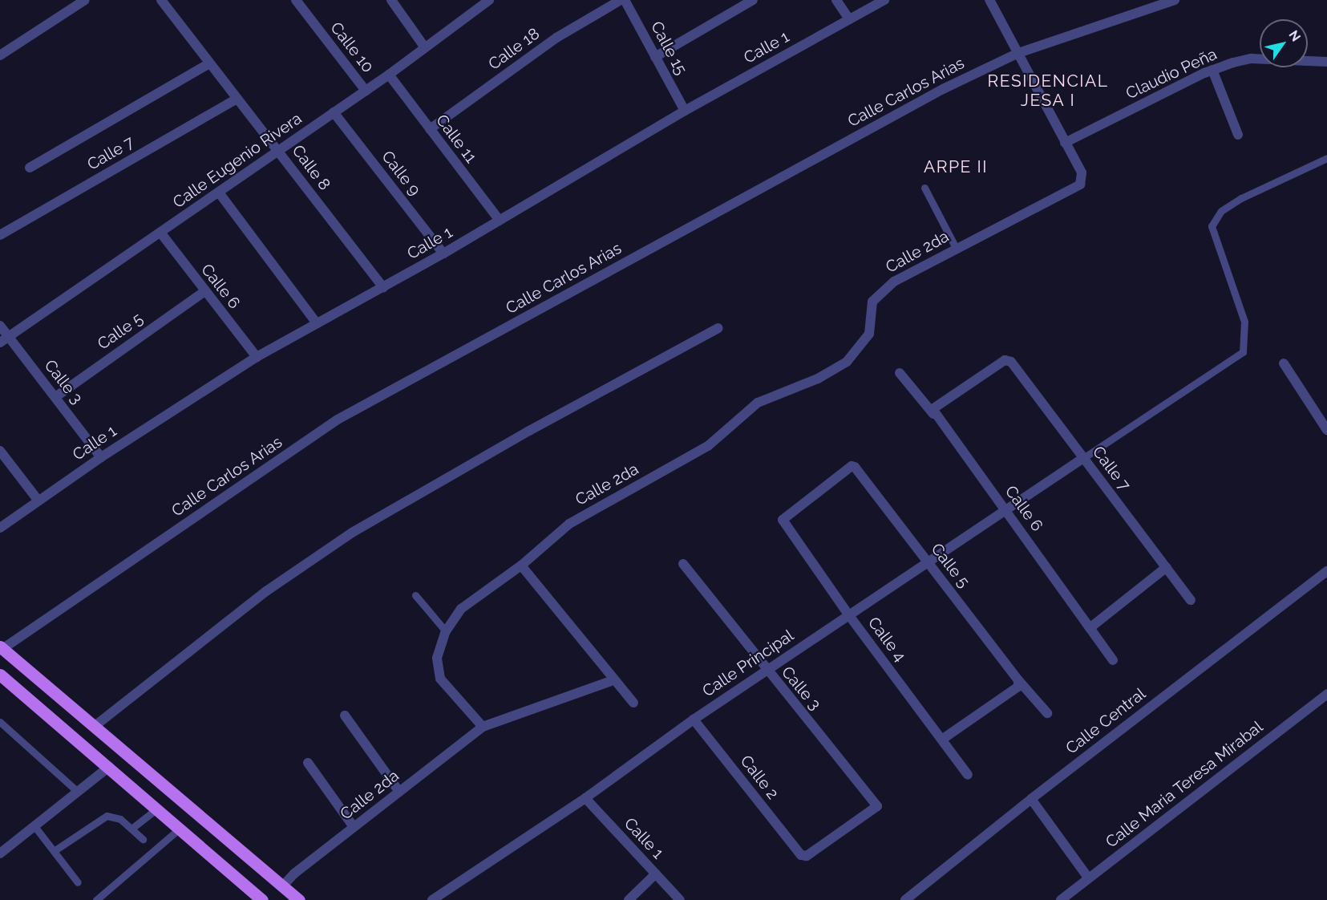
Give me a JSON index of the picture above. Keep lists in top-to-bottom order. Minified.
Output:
{"streets":{"street":["Calle 10","Calle 1","Calle 15","Calle 18","Claudio Peña","Calle Carlos Arias","Calle 11","Calle 7","Calle Eugenio Rivera","Calle 8","Calle 9","Calle 2da","Calle 6","Calle 5","Calle 3","Calle 4","Calle Principal","Calle Central","Calle 2","Calle Maria Teresa Mirabal"]},"crossings":[["Calle 10","Calle Eugenio Rivera"],["Calle 1","Calle 15"],["Calle 1","Calle 11"],["Calle 1","Calle 8"],["Calle 1","Calle 9"],["Calle 1","Calle 6"],["Calle 1","Calle 3"],["Calle 1","Calle Principal"],["Calle 18","Calle 11"],["Claudio Peña","Calle 2da"],["Calle 11","Calle Eugenio Rivera"],["Calle 7","Calle 8"],["Calle 7","Calle 6"],["Calle 7","Calle Principal"],["Calle Eugenio Rivera","Calle 8"],["Calle Eugenio Rivera","Calle 9"],["Calle Eugenio Rivera","Calle 6"],["Calle Eugenio Rivera","Calle 3"],["Calle 6","Calle 5"],["Calle 6","Calle Principal"],["Calle 5","Calle 3"],["Calle 5","Calle 4"],["Calle 5","Calle Principal"],["Calle 3","Calle Principal"],["Calle 3","Calle 2"],["Calle 4","Calle Principal"],["Calle Principal","Calle 2"]],"districts":["RESIDENCIAL JESA I","ARPE II"],"north":"top right"}
